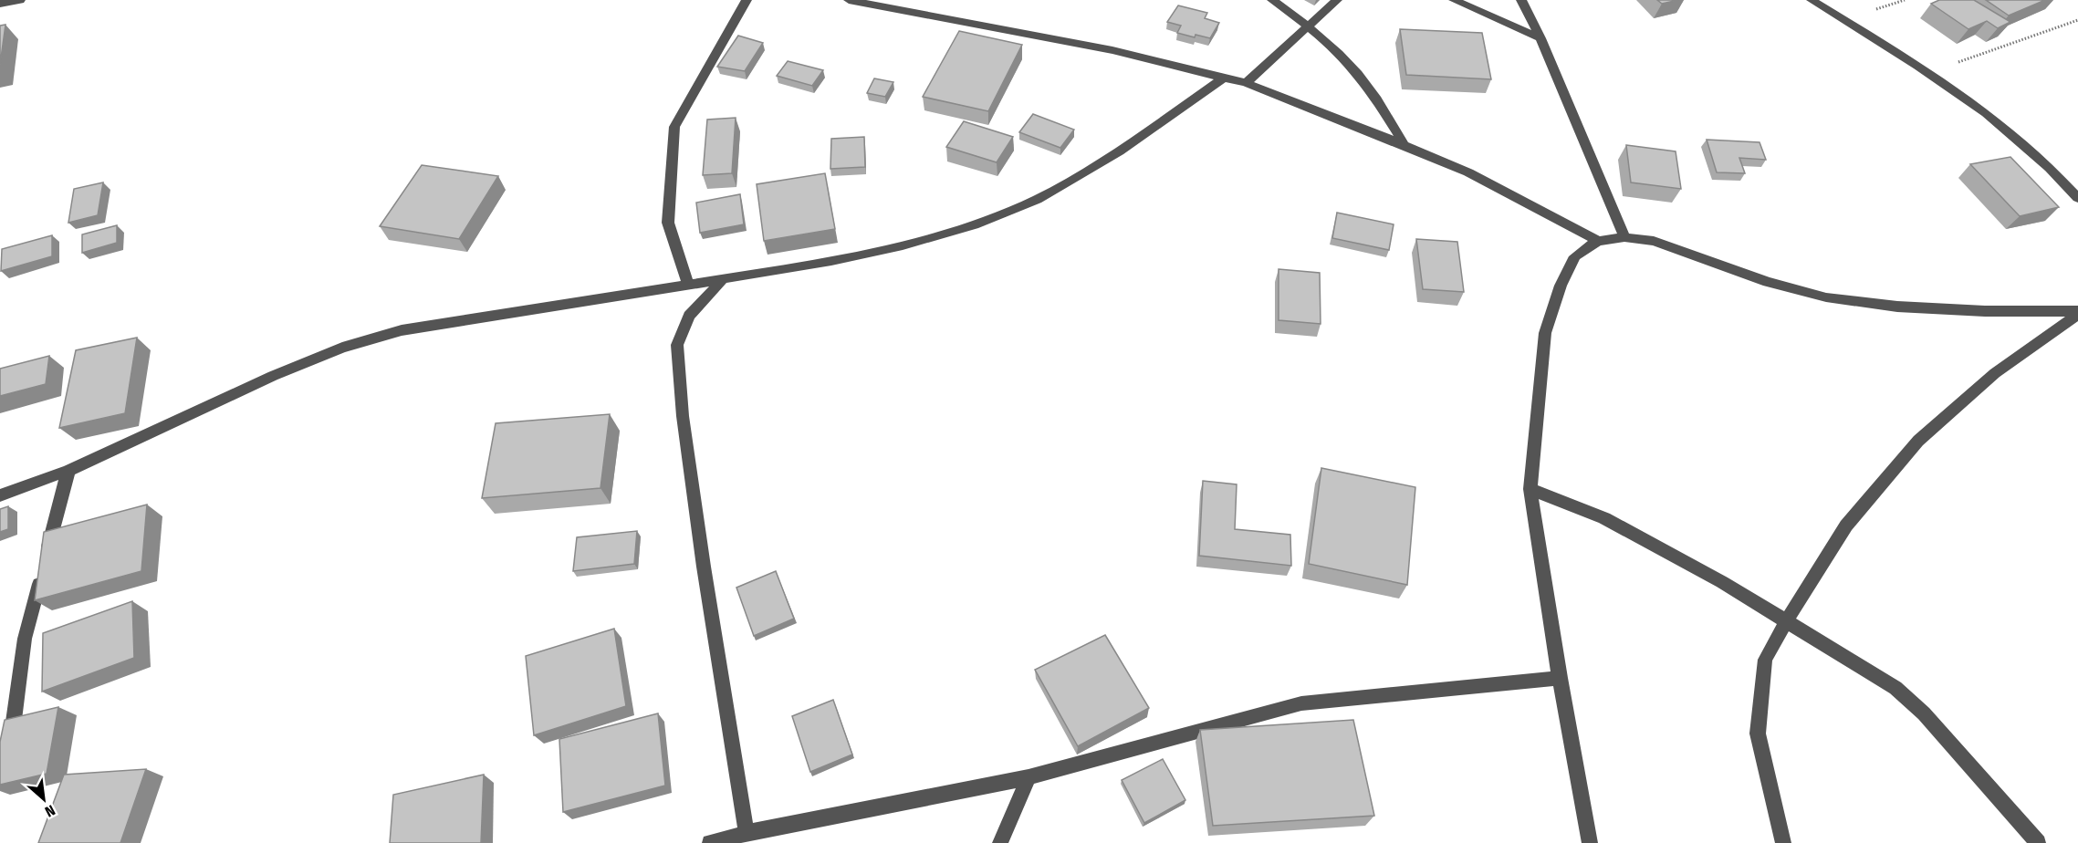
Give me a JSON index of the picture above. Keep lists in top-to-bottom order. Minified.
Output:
{"north":"bottom right"}
